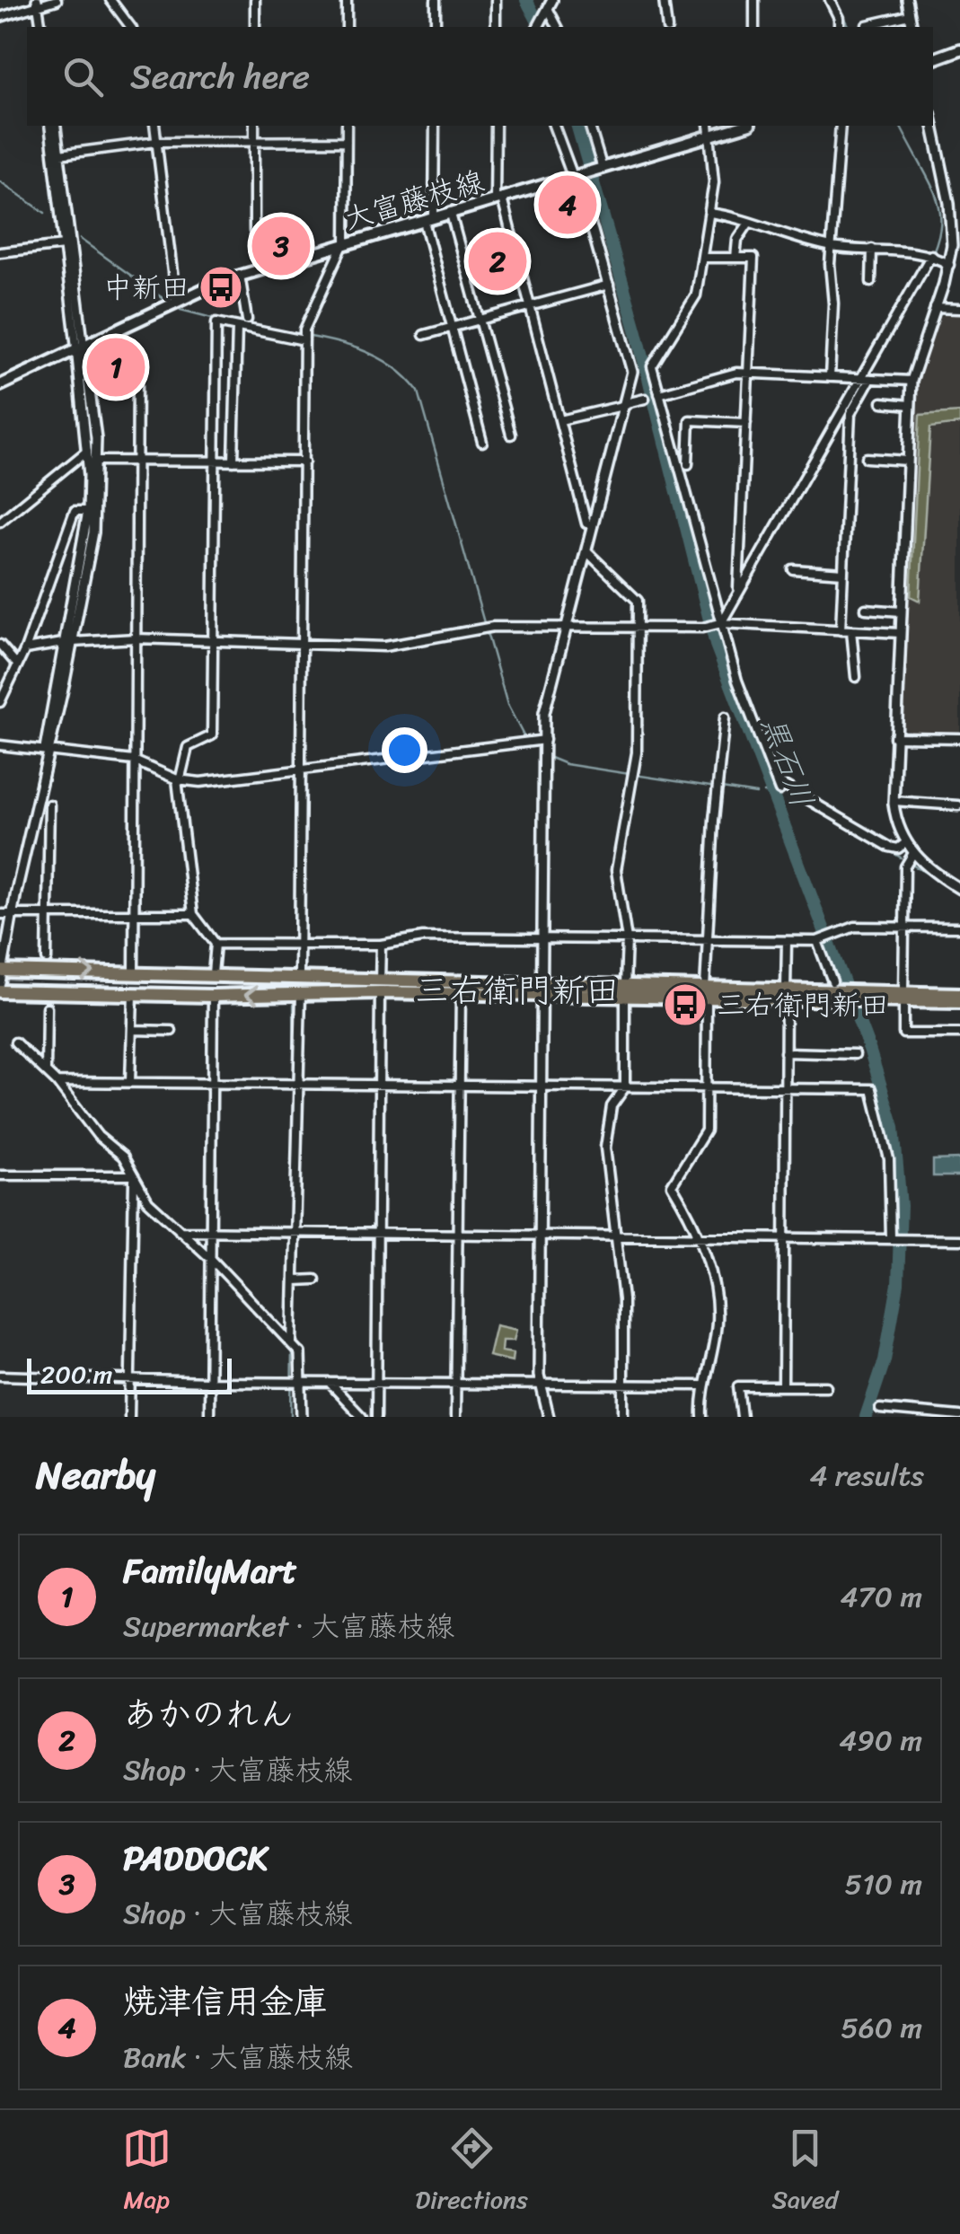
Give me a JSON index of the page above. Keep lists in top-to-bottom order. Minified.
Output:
{"streets":{"main road":["大富藤枝線"]},"districts":["三右衛門新田"],"water":["黒石川"],"places":{"bus stop":["中新田","三右衛門新田"]},"scale_bar":"200 m","page":{"search":"Search here","pins":["4","3","2","1"],"scale":"200 m","heading":["Nearby","4 results"],"list":[{"mark":"1","name":"FamilyMart","note":"Supermarket · 大富藤枝線","value":"470 m"},{"mark":"2","name":"あかのれん","note":"Shop · 大富藤枝線","value":"490 m"},{"mark":"3","name":"PADDOCK","note":"Shop · 大富藤枝線","value":"510 m"},{"mark":"4","name":"焼津信用金庫","note":"Bank · 大富藤枝線","value":"560 m"}],"nav":["Map","Directions","Saved"]}}
